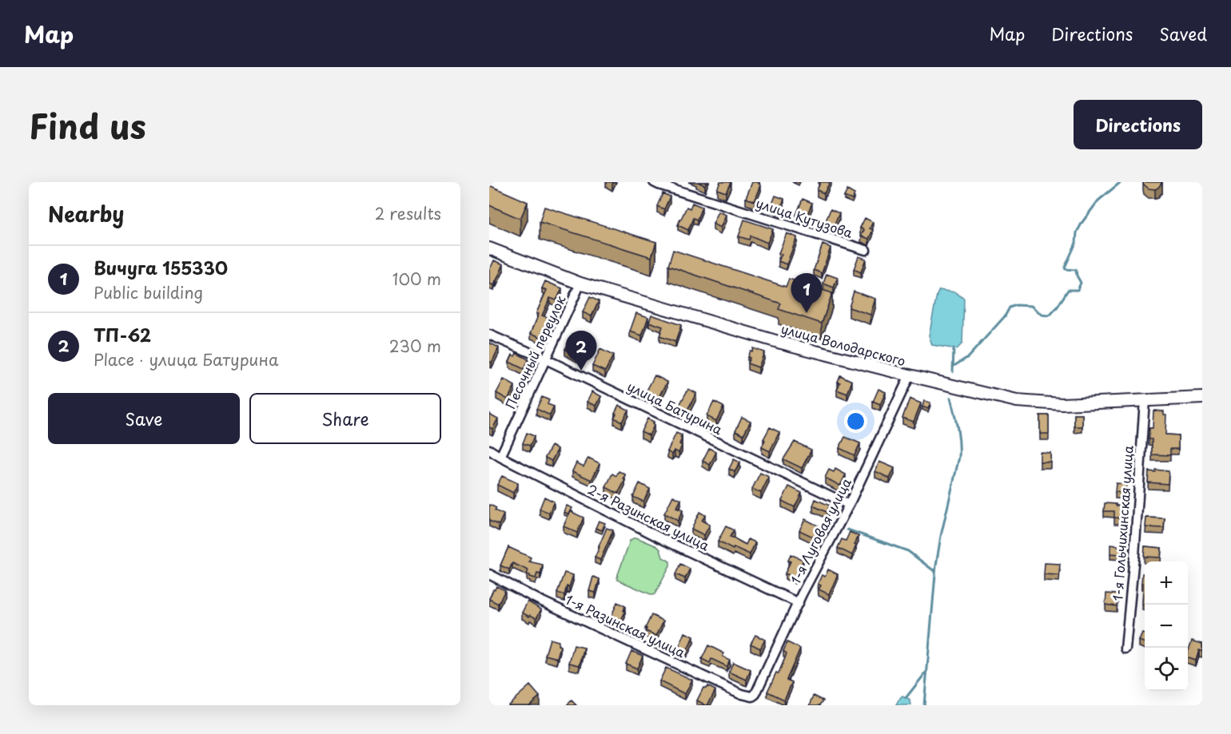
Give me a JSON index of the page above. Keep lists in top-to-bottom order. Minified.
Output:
{"streets":{"main road":["улица Володарского"],"street":["улица Кутузова","Песочный переулок","улица Батурина","2-я Разинская улица","1-я Гольчихинская улица","1-я Луговая улица","1-я Разинская улица"]},"crossings":[["улица Володарского","Песочный переулок"],["улица Володарского","1-я Гольчихинская улица"],["улица Володарского","1-я Луговая улица"],["Песочный переулок","улица Батурина"],["Песочный переулок","2-я Разинская улица"],["улица Батурина","1-я Луговая улица"],["2-я Разинская улица","1-я Луговая улица"],["1-я Луговая улица","1-я Разинская улица"]],"page":{"header":"Map","nav":["Map","Directions","Saved"],"title":"Find us","buttons":["Directions",["Save","Share"]],"heading":["Nearby","2 results"],"list":[{"mark":"1","name":"Вичуга 155330","note":"Public building","value":"100 m"},{"mark":"2","name":"ТП-62","note":"Place · улица Батурина","value":"230 m"}],"pins":["1","2"],"map_buttons":["+","−"]}}
